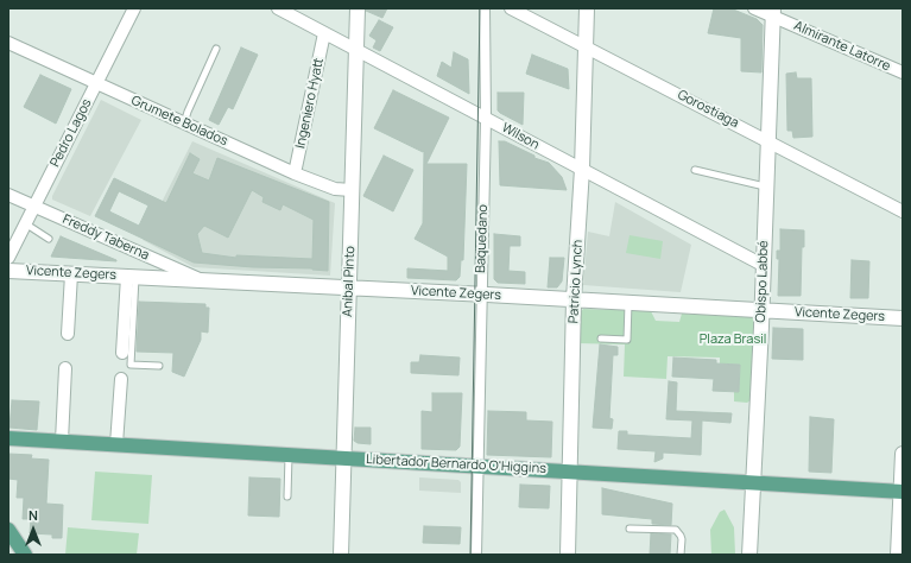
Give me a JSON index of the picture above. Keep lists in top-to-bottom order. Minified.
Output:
{"streets":{"main road":["Libertador Bernardo O'Higgins"],"street":["Almirante Latorre","Ingeniero Hyatt","Gorostiaga","Grumete Bolados","Pedro Lagos","Wilson","Freddy Taberna","Baquedano","Vicente Zegers","Aníbal Pinto","Patricio Lynch","Obispo Labbé"]},"crossings":[["Almirante Latorre","Obispo Labbé"],["Ingeniero Hyatt","Grumete Bolados"],["Ingeniero Hyatt","Wilson"],["Gorostiaga","Patricio Lynch"],["Gorostiaga","Obispo Labbé"],["Grumete Bolados","Pedro Lagos"],["Grumete Bolados","Aníbal Pinto"],["Pedro Lagos","Freddy Taberna"],["Wilson","Baquedano"],["Wilson","Aníbal Pinto"],["Wilson","Patricio Lynch"],["Wilson","Obispo Labbé"],["Freddy Taberna","Vicente Zegers"],["Baquedano","Vicente Zegers"],["Baquedano","Libertador Bernardo O'Higgins"],["Vicente Zegers","Aníbal Pinto"],["Vicente Zegers","Patricio Lynch"],["Vicente Zegers","Obispo Labbé"],["Aníbal Pinto","Libertador Bernardo O'Higgins"],["Patricio Lynch","Libertador Bernardo O'Higgins"],["Obispo Labbé","Libertador Bernardo O'Higgins"]],"parks":["Plaza Brasil"],"north":"top"}
